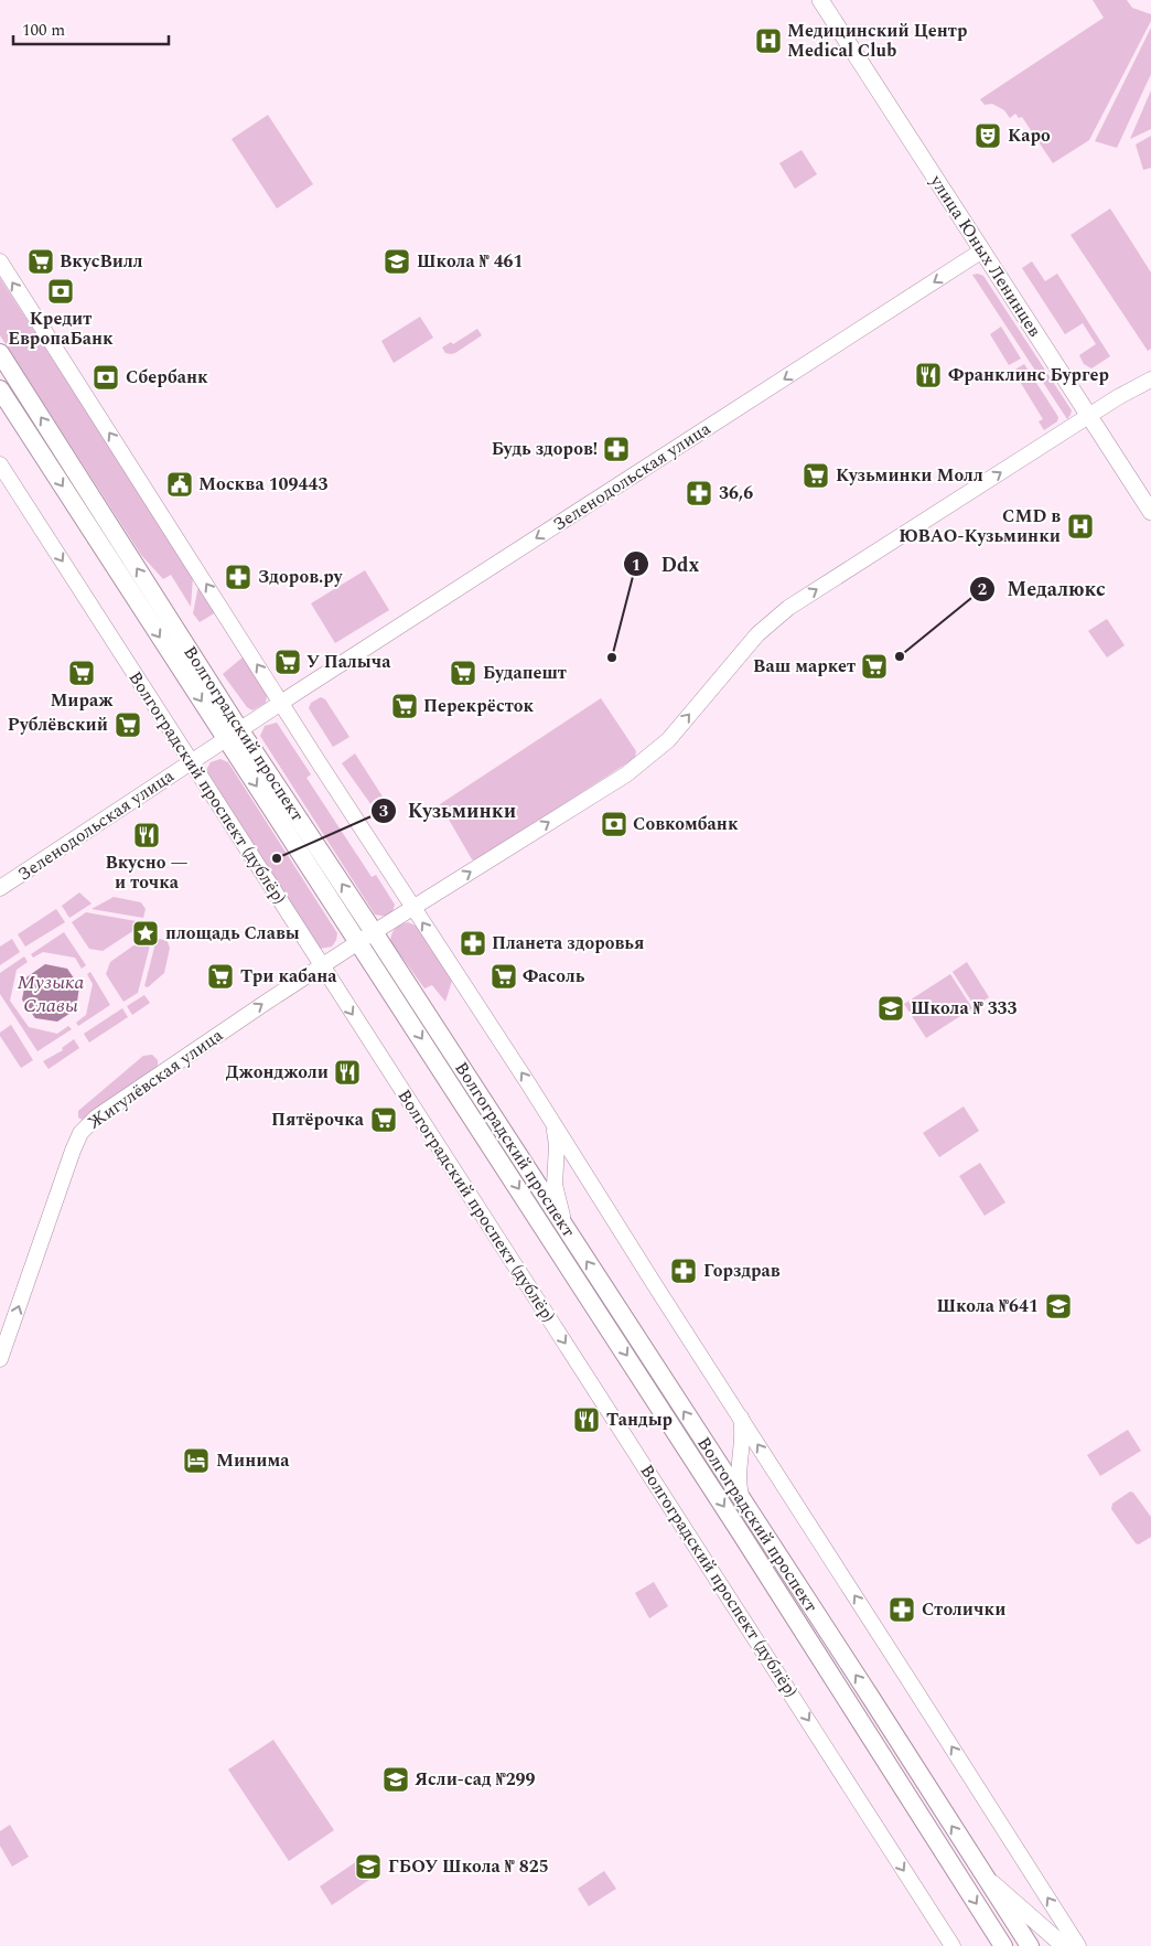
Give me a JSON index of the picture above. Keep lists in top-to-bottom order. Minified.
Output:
{"streets":{"main road":["улица Юных Ленинцев","Волгоградский проспект"],"street":["Зеленодольская улица","Волгоградский проспект (дублёр)","Жигулёвская улица"]},"crossings":[["улица Юных Ленинцев","Зеленодольская улица"],["улица Юных Ленинцев","Жигулёвская улица"],["Зеленодольская улица","Волгоградский проспект"],["Зеленодольская улица","Волгоградский проспект (дублёр)"],["Волгоградский проспект","Жигулёвская улица"],["Волгоградский проспект (дублёр)","Жигулёвская улица"]],"one_way":["Зеленодольская улица","Жигулёвская улица"],"water":["Музыка Славы"],"places":{"hospital":["Медицинский Центр Medical Club","CMD в ЮВАО-Кузьминки"],"theatre":["Kapo"],"supermarket":["ВкусВилл","Кузьминки Молл","У Палыча","Ваш маркет","Мираж","Будапешт","Перекрёсток","Рублёвский","Три кабана","Фасоль","Пятёрочка"],"school or university":["Школа № 461","Школа № 333","Школа №641","Ясли-сад №299","ГБОУ Школа № 825"],"bank":["Кредит ЕвропаБанк","Сбербанк","Совкомбанк"],"restaurant":["Франклинс Бургер","Вкусно — и точка","Джонджоли","Тандыр"],"pharmacy":["Будь здоров!","36,6","Здоров.ру","Планета здоровья","Горздрав","Столички"],"public building":["Москва 109443"],"other":["Медалюкс","Ddx","Кузьминки"],"place":["площадь Славы"],"hotel":["Минима"]},"scale_bar":"100 m"}
